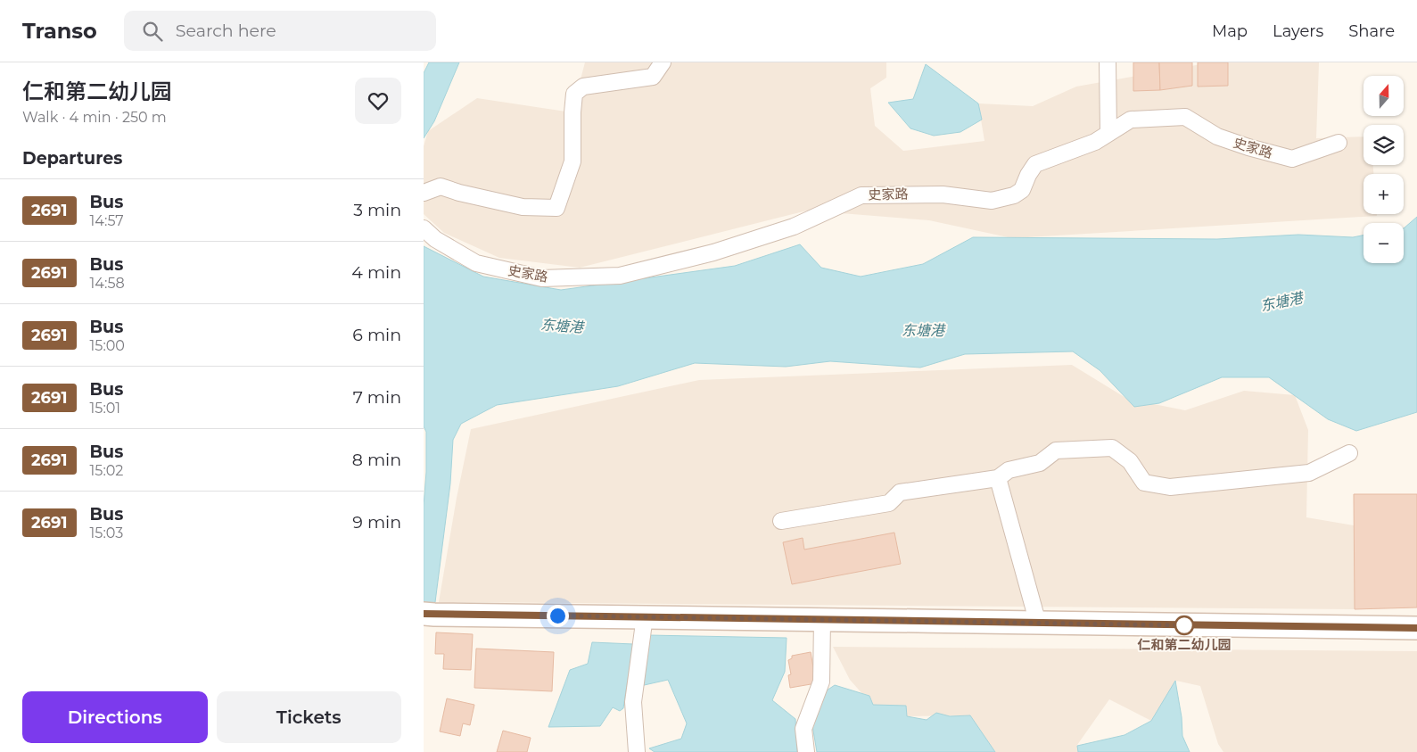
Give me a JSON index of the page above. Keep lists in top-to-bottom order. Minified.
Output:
{"streets":{"street":["史家路"]},"water":["东塘港"],"places":["仁和第二幼儿园"],"lines":["bus line 2691"],"north":"top","page":{"header":"Transo","search":"Search here","nav":["Map","Layers","Share"],"heading":[["仁和第二幼儿园","Walk · 4 min · 250 m"],"Departures"],"map_buttons":["+","−"],"list":[{"mark":"2691","name":"Bus","note":"14:57","value":"3 min"},{"mark":"2691","name":"Bus","note":"14:58","value":"4 min"},{"mark":"2691","name":"Bus","note":"15:00","value":"6 min"},{"mark":"2691","name":"Bus","note":"15:01","value":"7 min"},{"mark":"2691","name":"Bus","note":"15:02","value":"8 min"},{"mark":"2691","name":"Bus","note":"15:03","value":"9 min"}],"buttons":["Directions","Tickets"]}}
